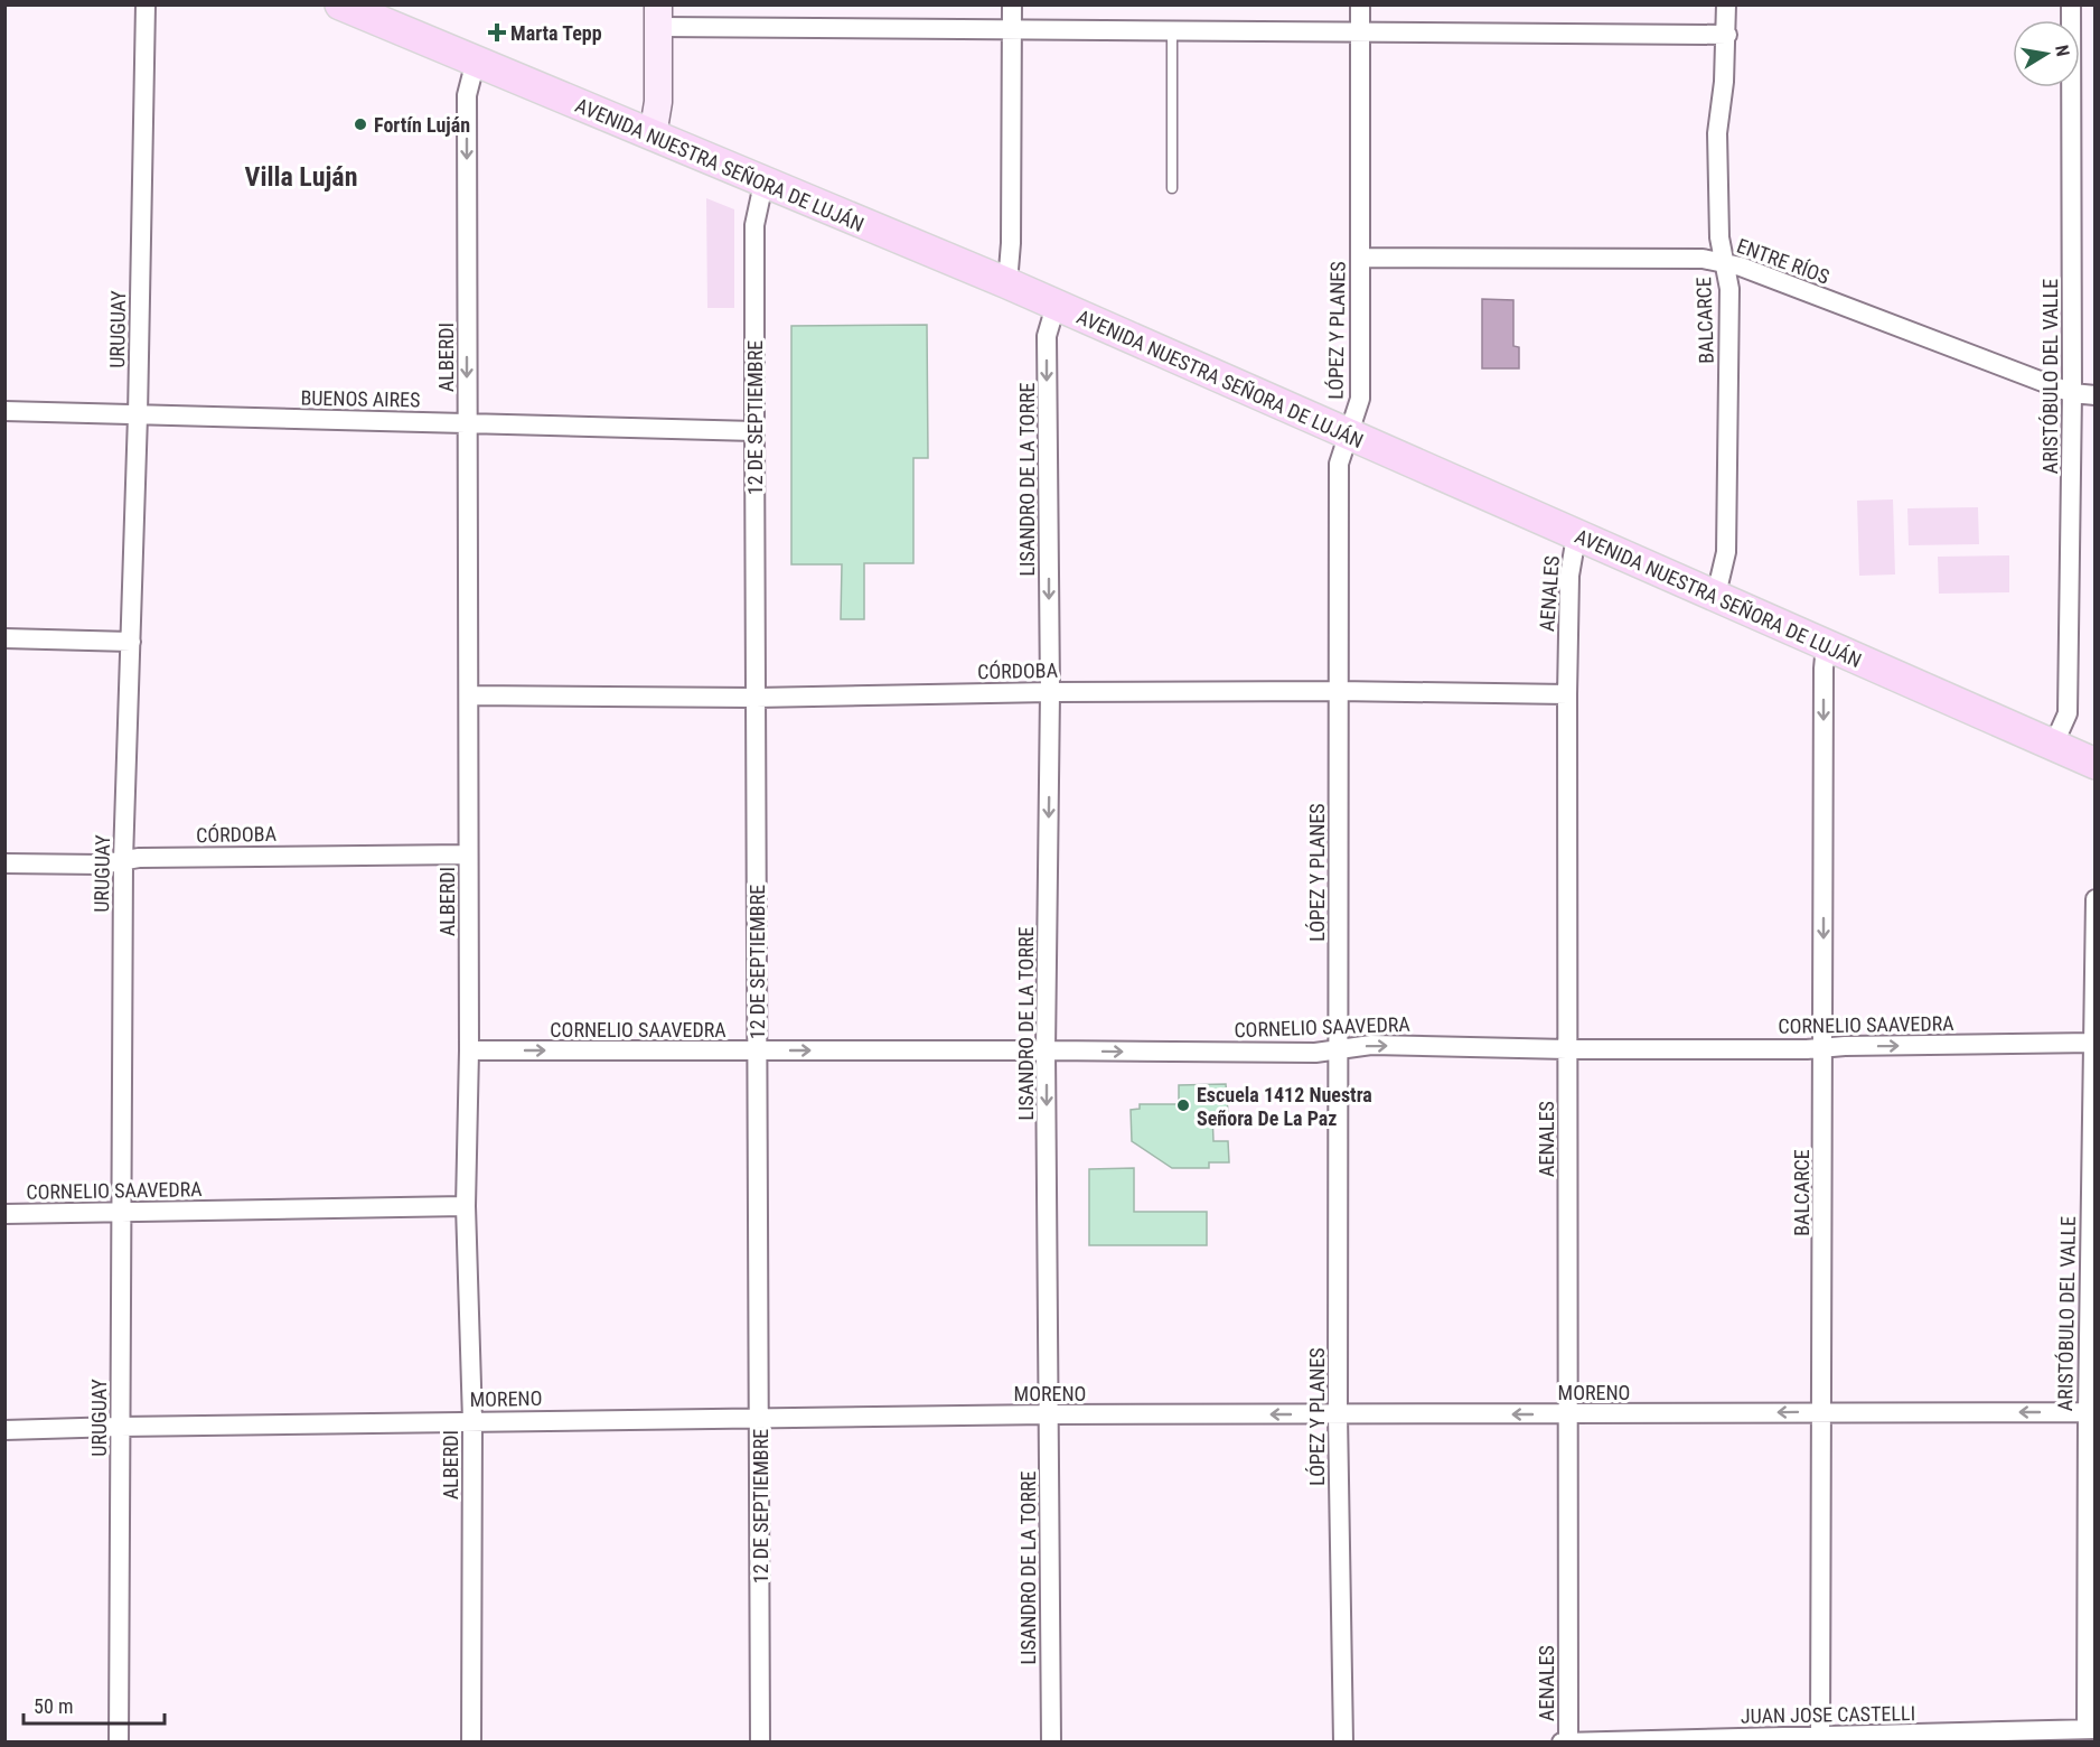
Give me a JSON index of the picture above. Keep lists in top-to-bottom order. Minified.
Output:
{"streets":{"main road":["AVENIDA NUESTRA SEÑORA DE LUJÁN"],"street":["ENTRE RÍOS","BALCARCE","URUGUAY","LÓPEZ Y PLANES","ALBERDI","ARISTÓBULO DEL VALLE","BUENOS AIRES","12 DE SEPTIEMBRE","LISANDRO DE LA TORRE","AENALES","CÓRDOBA","CORNELIO SAAVEDRA","MORENO","JUAN JOSE CASTELLI"]},"crossings":[["AVENIDA NUESTRA SEÑORA DE LUJÁN","BALCARCE"],["AVENIDA NUESTRA SEÑORA DE LUJÁN","LÓPEZ Y PLANES"],["AVENIDA NUESTRA SEÑORA DE LUJÁN","ALBERDI"],["AVENIDA NUESTRA SEÑORA DE LUJÁN","ARISTÓBULO DEL VALLE"],["AVENIDA NUESTRA SEÑORA DE LUJÁN","12 DE SEPTIEMBRE"],["AVENIDA NUESTRA SEÑORA DE LUJÁN","LISANDRO DE LA TORRE"],["AVENIDA NUESTRA SEÑORA DE LUJÁN","AENALES"],["ENTRE RÍOS","BALCARCE"],["ENTRE RÍOS","LÓPEZ Y PLANES"],["ENTRE RÍOS","ARISTÓBULO DEL VALLE"],["BALCARCE","CORNELIO SAAVEDRA"],["BALCARCE","MORENO"],["BALCARCE","JUAN JOSE CASTELLI"],["URUGUAY","BUENOS AIRES"],["URUGUAY","CÓRDOBA"],["URUGUAY","CORNELIO SAAVEDRA"],["URUGUAY","MORENO"],["LÓPEZ Y PLANES","CÓRDOBA"],["LÓPEZ Y PLANES","CORNELIO SAAVEDRA"],["LÓPEZ Y PLANES","MORENO"],["ALBERDI","BUENOS AIRES"],["ALBERDI","CÓRDOBA"],["ALBERDI","CORNELIO SAAVEDRA"],["ALBERDI","MORENO"],["ARISTÓBULO DEL VALLE","CORNELIO SAAVEDRA"],["ARISTÓBULO DEL VALLE","MORENO"],["ARISTÓBULO DEL VALLE","JUAN JOSE CASTELLI"],["BUENOS AIRES","12 DE SEPTIEMBRE"],["12 DE SEPTIEMBRE","CÓRDOBA"],["12 DE SEPTIEMBRE","CORNELIO SAAVEDRA"],["12 DE SEPTIEMBRE","MORENO"],["LISANDRO DE LA TORRE","CÓRDOBA"],["LISANDRO DE LA TORRE","CORNELIO SAAVEDRA"],["LISANDRO DE LA TORRE","MORENO"],["AENALES","CÓRDOBA"],["AENALES","CORNELIO SAAVEDRA"],["AENALES","MORENO"],["AENALES","JUAN JOSE CASTELLI"]],"one_way":["LISANDRO DE LA TORRE","CORNELIO SAAVEDRA","MORENO"],"districts":["Villa Luján"],"places":{"health":["Marta Tepp"],"other":["Fortín Luján","Escuela 1412 Nuestra Señora De La Paz"]},"scale_bar":"50 m","north":"right"}
